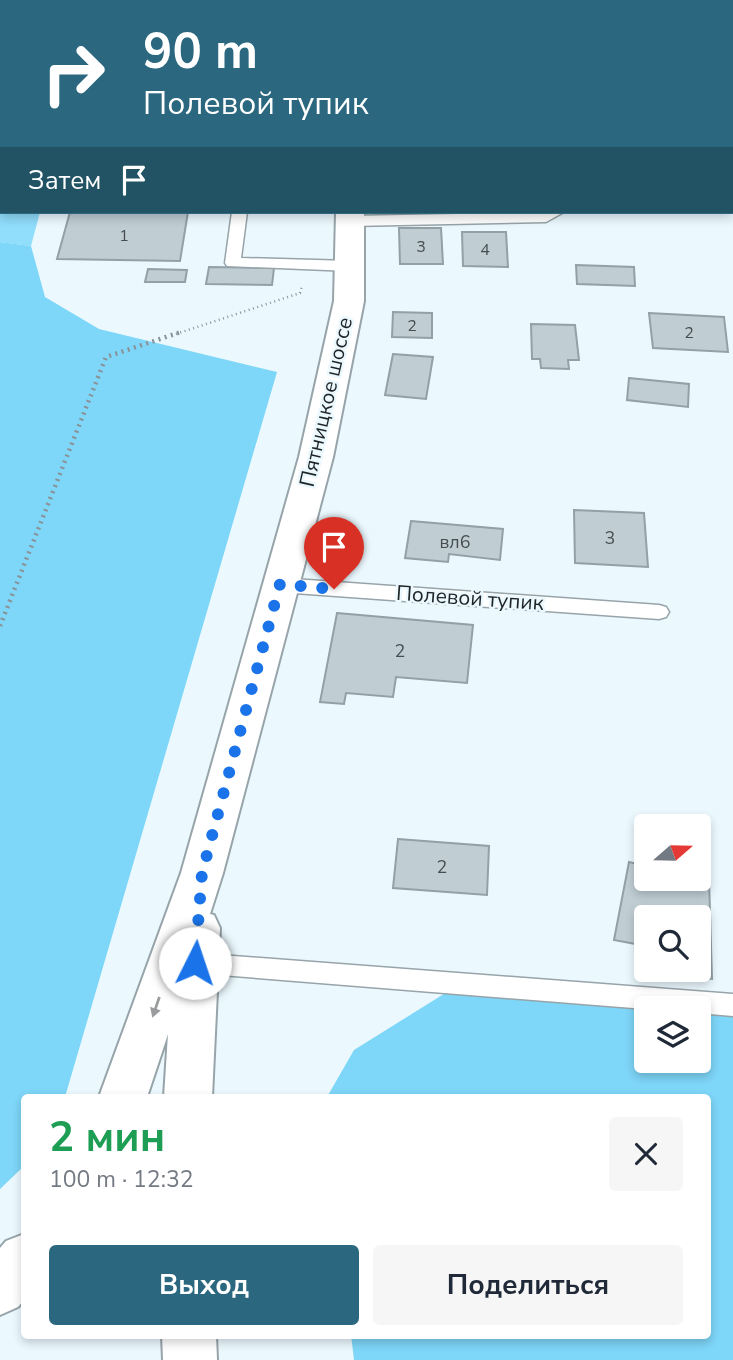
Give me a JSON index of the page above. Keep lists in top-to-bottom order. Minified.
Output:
{"streets":{"main road":["Пятницкое шоссе"],"lane":["Полевой тупик"]},"crossings":[["Пятницкое шоссе","Полевой тупик"]],"house_numbers":["1","3","4","2","2","3","вл6","2","2"],"north":"right","page":{"turn":["90 m","Полевой тупик"],"then":"Затем","heading":["2 мин","100 m · 12:32"],"buttons":["Выход","Поделиться"]}}
